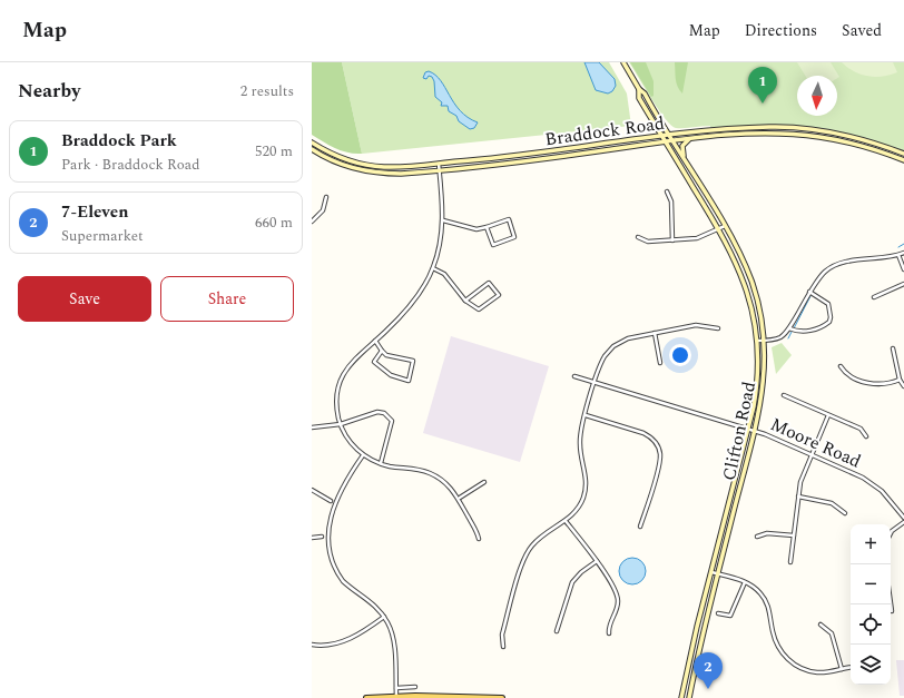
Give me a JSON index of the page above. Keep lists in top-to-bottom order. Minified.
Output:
{"streets":{"main road":["Braddock Road","Clifton Road"],"street":["Moore Road"]},"crossings":[["Braddock Road","Clifton Road"],["Clifton Road","Moore Road"]],"north":"bottom","page":{"header":"Map","nav":["Map","Directions","Saved"],"heading":["Nearby","2 results"],"pins":["1","2"],"list":[{"mark":"1","name":"Braddock Park","note":"Park · Braddock Road","value":"520 m"},{"mark":"2","name":"7-Eleven","note":"Supermarket","value":"660 m"}],"buttons":["Save","Share"],"map_buttons":["+","−"]}}
